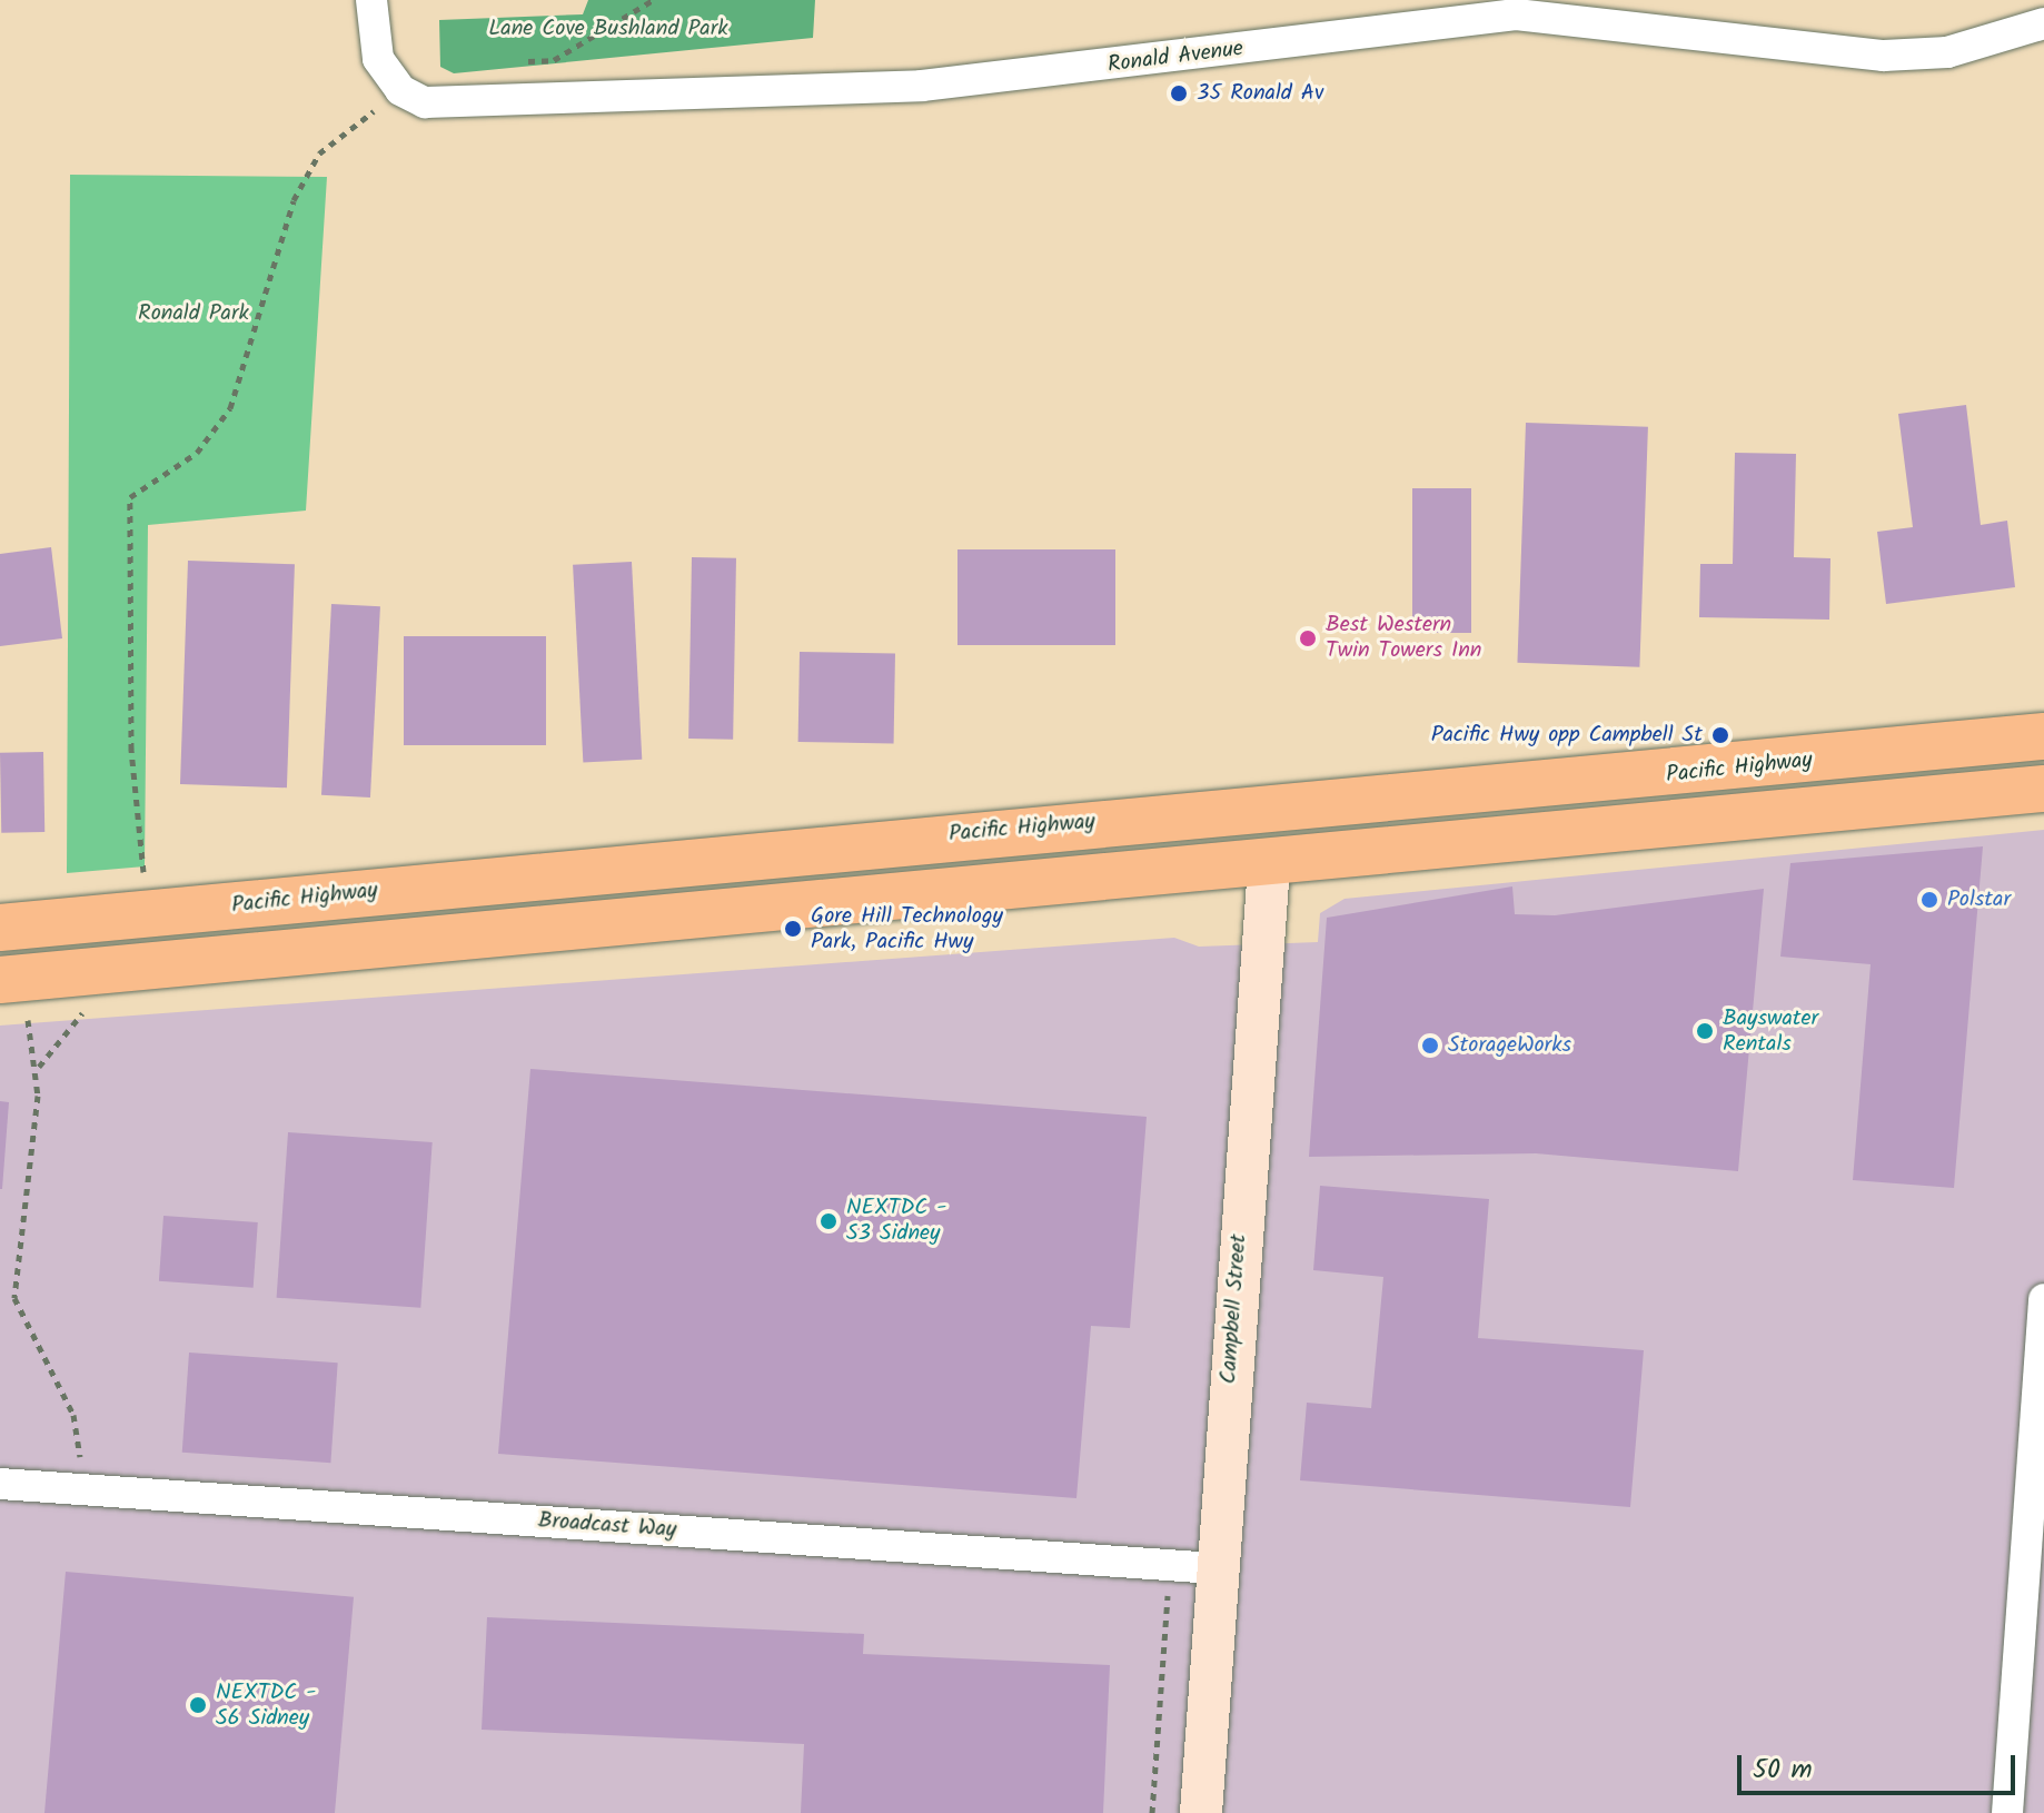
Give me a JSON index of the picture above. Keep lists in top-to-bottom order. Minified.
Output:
{"streets":{"main road":["Pacific Highway","Campbell Street"],"street":["Ronald Avenue","Broadcast Way"]},"crossings":[["Pacific Highway","Campbell Street"],["Campbell Street","Broadcast Way"]],"parks":["Lane Cove Bushland Park","Ronald Park"],"places":["35 Ronald Av","Best Western Twin Towers Inn","Pacific Hwy opp Campbell St","Polstar","Gore Hill Technology Park, Pacific Hwy","Bayswater Rentals","StorageWorks","NEXTDC - S3 Sidney","NEXTDC - S6 Sidney"],"scale_bar":"50 m"}
